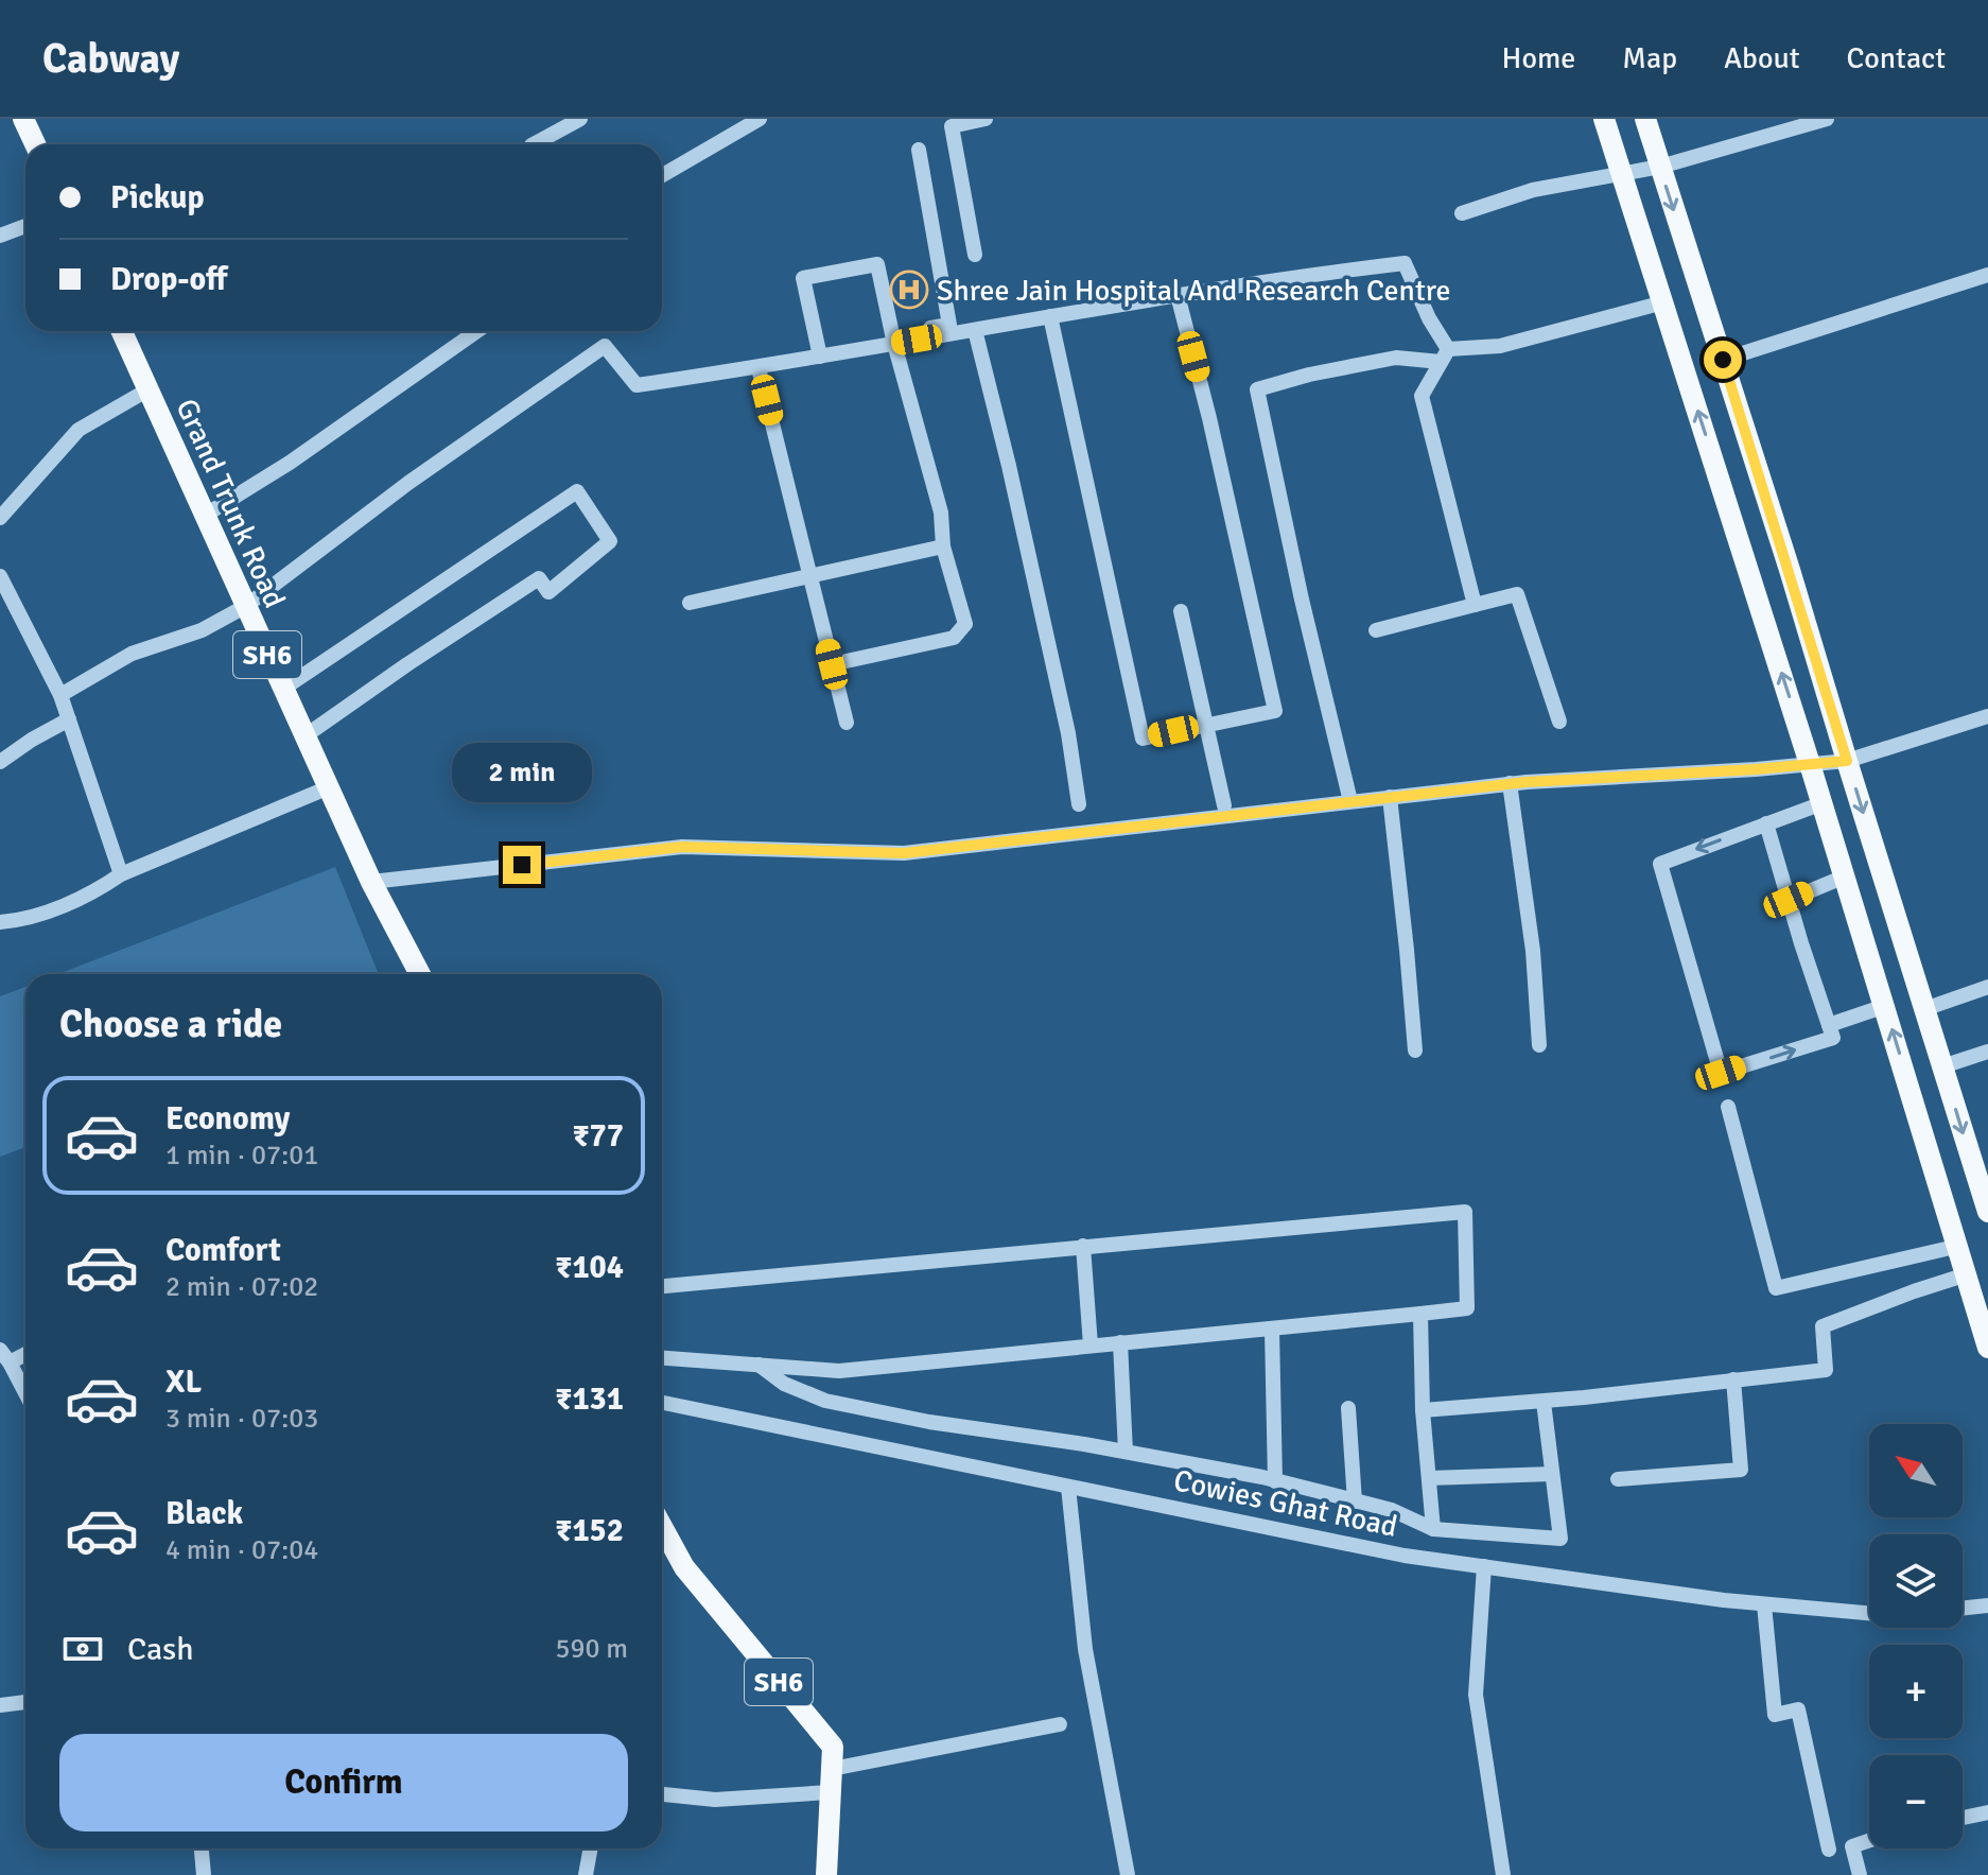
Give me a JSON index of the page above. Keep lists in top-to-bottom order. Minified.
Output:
{"streets":{"main road":["Grand Trunk Road","SH6"],"street":["Cowies Ghat Road"]},"places":{"hospital":["Shree Jain Hospital And Research Centre"]},"north":"top left","page":{"header":"Cabway","nav":["Home","Map","About","Contact"],"banner":["Pickup","Drop-off"],"bubble":"2 min","heading":"Choose a ride","list":[{"name":"Economy","note":"1 min · 07:01","value":"₹77"},{"name":"Comfort","note":"2 min · 07:02","value":"₹104"},{"name":"XL","note":"3 min · 07:03","value":"₹131"},{"name":"Black","note":"4 min · 07:04","value":"₹152"}],"map_buttons":["+","−"],"pay":["Cash","590 m"],"buttons":"Confirm"}}
